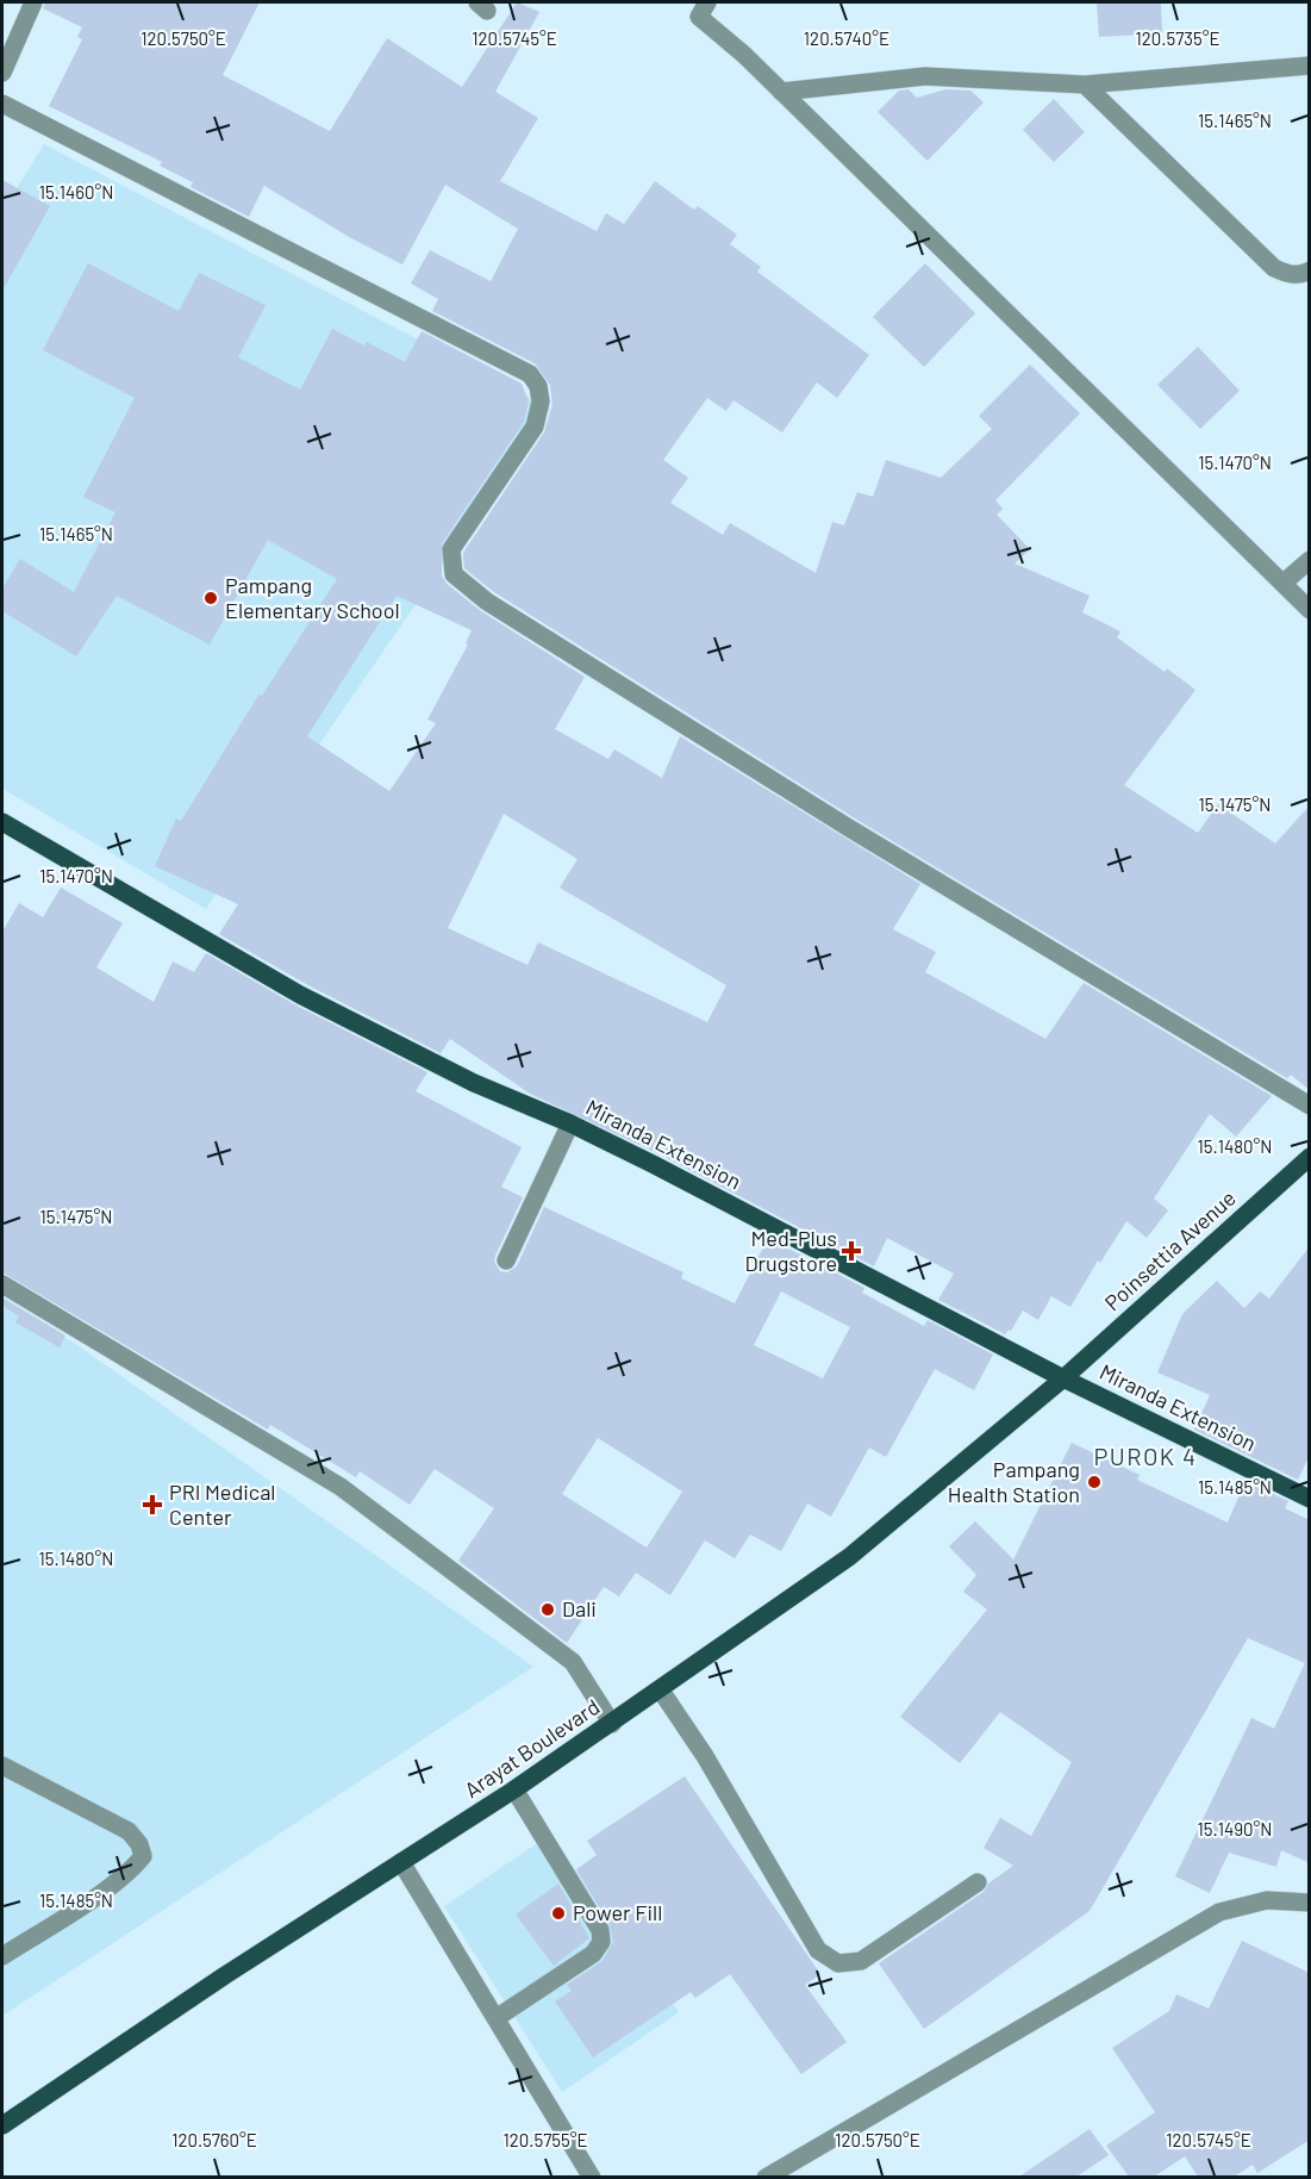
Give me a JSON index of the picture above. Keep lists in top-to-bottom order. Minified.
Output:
{"streets":{"main road":["Miranda Extension","Poinsettia Avenue","Arayat Boulevard"]},"crossings":[["Miranda Extension","Poinsettia Avenue"],["Miranda Extension","Arayat Boulevard"],["Poinsettia Avenue","Arayat Boulevard"]],"districts":["PUROK 4"],"places":{"other":["Pampang Elementary School","Pampang Health Station","Dali","Power Fill"],"health":["Med-Plus Drugstore","PRI Medical Center"]},"coordinates":["120.5750°E","120.5745°E","120.5740°E","120.5735°E","15.1465°N","15.1460°N","15.1470°N","15.1475°N","15.1480°N","15.1485°N","15.1490°N","120.5760°E","120.5755°E"]}
